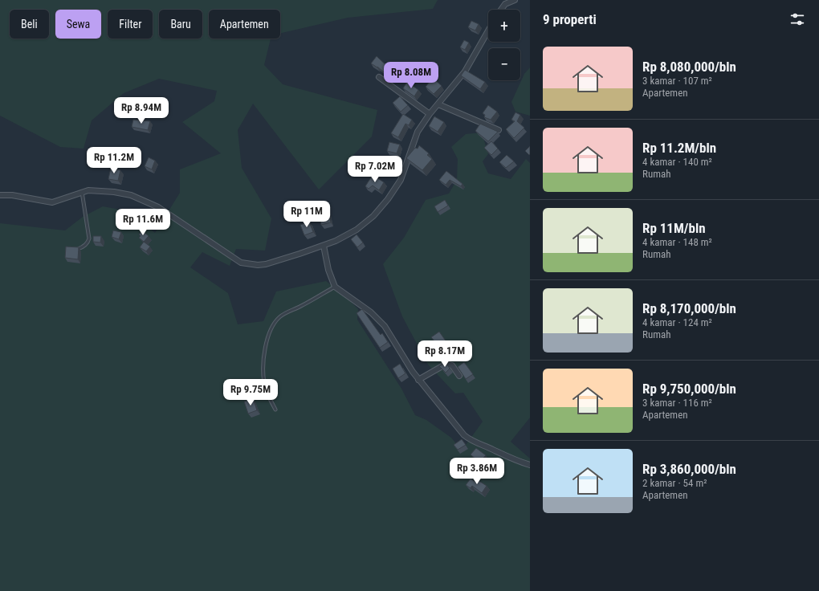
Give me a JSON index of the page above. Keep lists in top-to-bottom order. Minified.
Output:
{"page":{"heading":"9 properti","map_buttons":["+","−"],"chip":["Beli","Sewa","Filter","Baru","Apartemen"],"list":[{"name":"Rp 8,080,000/bln","note":"3 kamar · 107 m² · Apartemen"},{"name":"Rp 11.2M/bln","note":"4 kamar · 140 m² · Rumah"},{"name":"Rp 11M/bln","note":"4 kamar · 148 m² · Rumah"},{"name":"Rp 8,170,000/bln","note":"4 kamar · 124 m² · Rumah"},{"name":"Rp 9,750,000/bln","note":"3 kamar · 116 m² · Apartemen"},{"name":"Rp 3,860,000/bln","note":"2 kamar · 54 m² · Apartemen"}],"price":["Rp 8.08M","Rp 8.94M","Rp 11.2M","Rp 7.02M","Rp 11M","Rp 11.6M","Rp 8.17M","Rp 9.75M","Rp 3.86M"]}}
